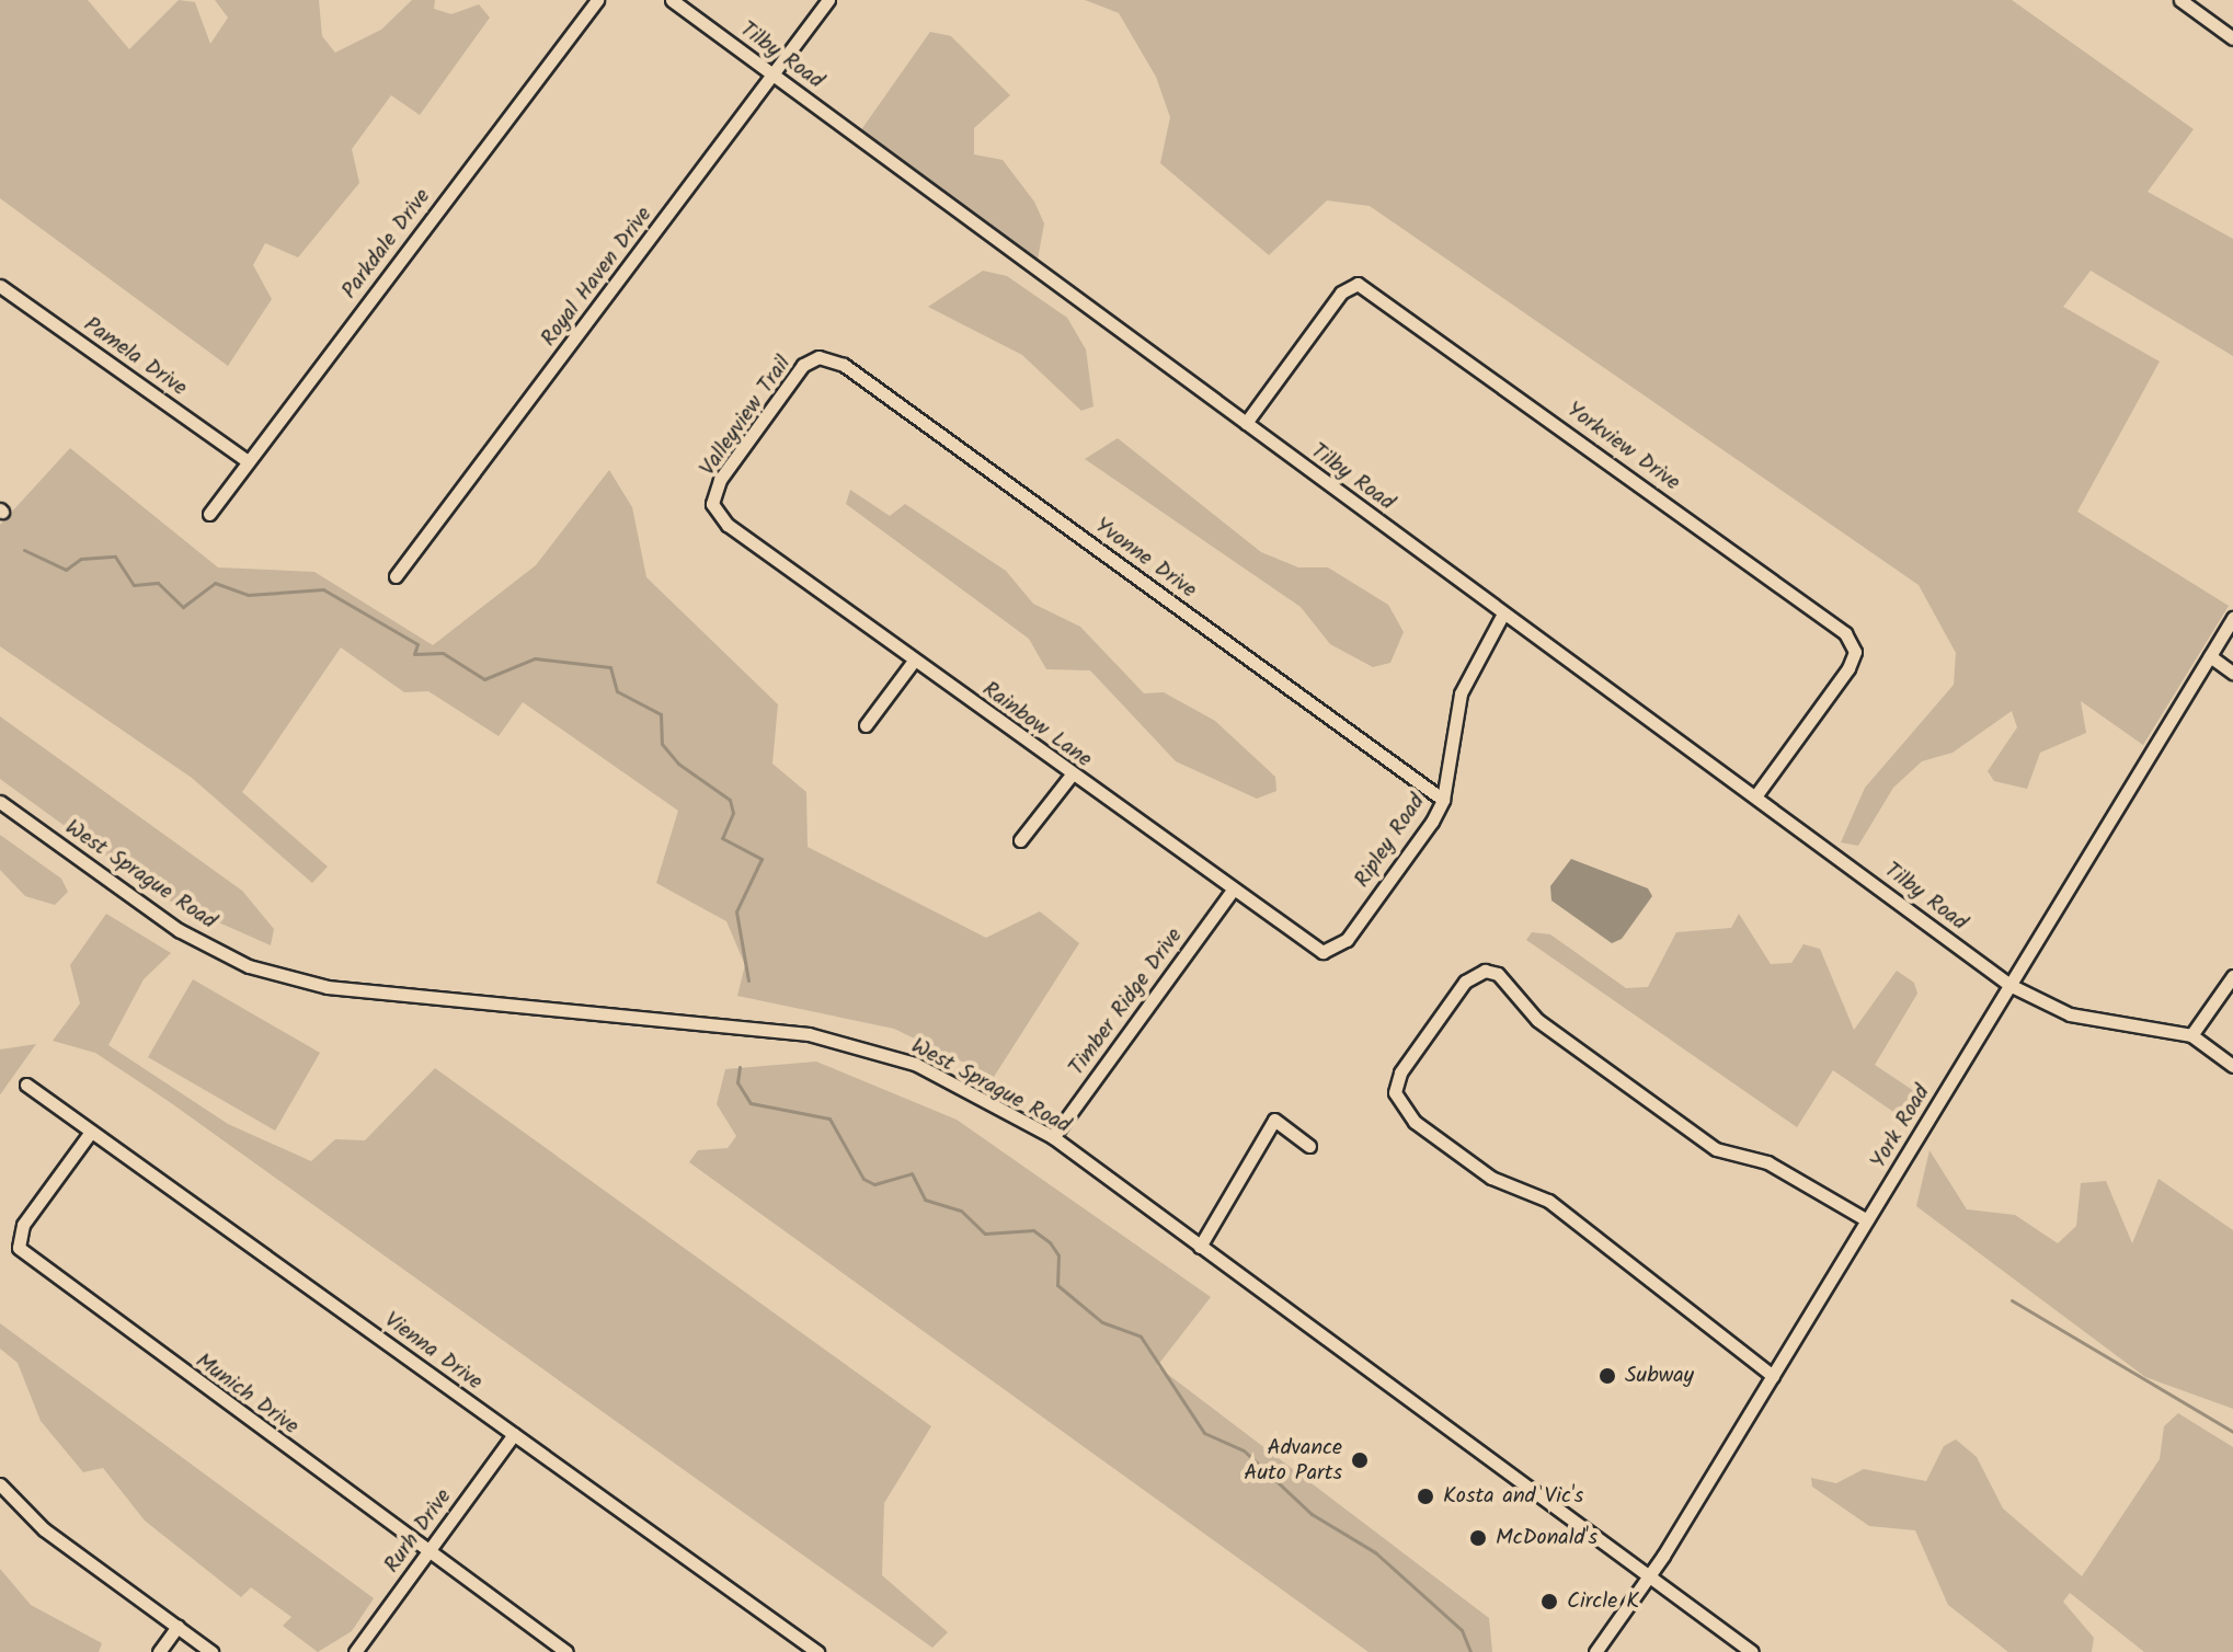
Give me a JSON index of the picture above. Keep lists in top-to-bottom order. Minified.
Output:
{"streets":{"street":["Tilby Road","Parkdale Drive","Royal Haven Drive","Pamela Drive","Valleyview Trail","Yorkview Drive","Yvonne Drive","Rainbow Lane","Ripley Road","West Sprague Road","Timber Ridge Drive","York Road","Vienna Drive","Munich Drive","Rurh Drive"]},"crossings":[["Tilby Road","Royal Haven Drive"],["Tilby Road","Yorkview Drive"],["Tilby Road","Ripley Road"],["Tilby Road","York Road"],["Parkdale Drive","Pamela Drive"],["Valleyview Trail","Yvonne Drive"],["Valleyview Trail","Rainbow Lane"],["Yvonne Drive","Ripley Road"],["Rainbow Lane","Ripley Road"],["Rainbow Lane","Timber Ridge Drive"],["West Sprague Road","Timber Ridge Drive"],["West Sprague Road","York Road"],["Vienna Drive","Munich Drive"],["Vienna Drive","Rurh Drive"],["Munich Drive","Rurh Drive"]],"places":["Subway","Advance Auto Parts","Kosta and Vic's","McDonald's","Circle K"]}
